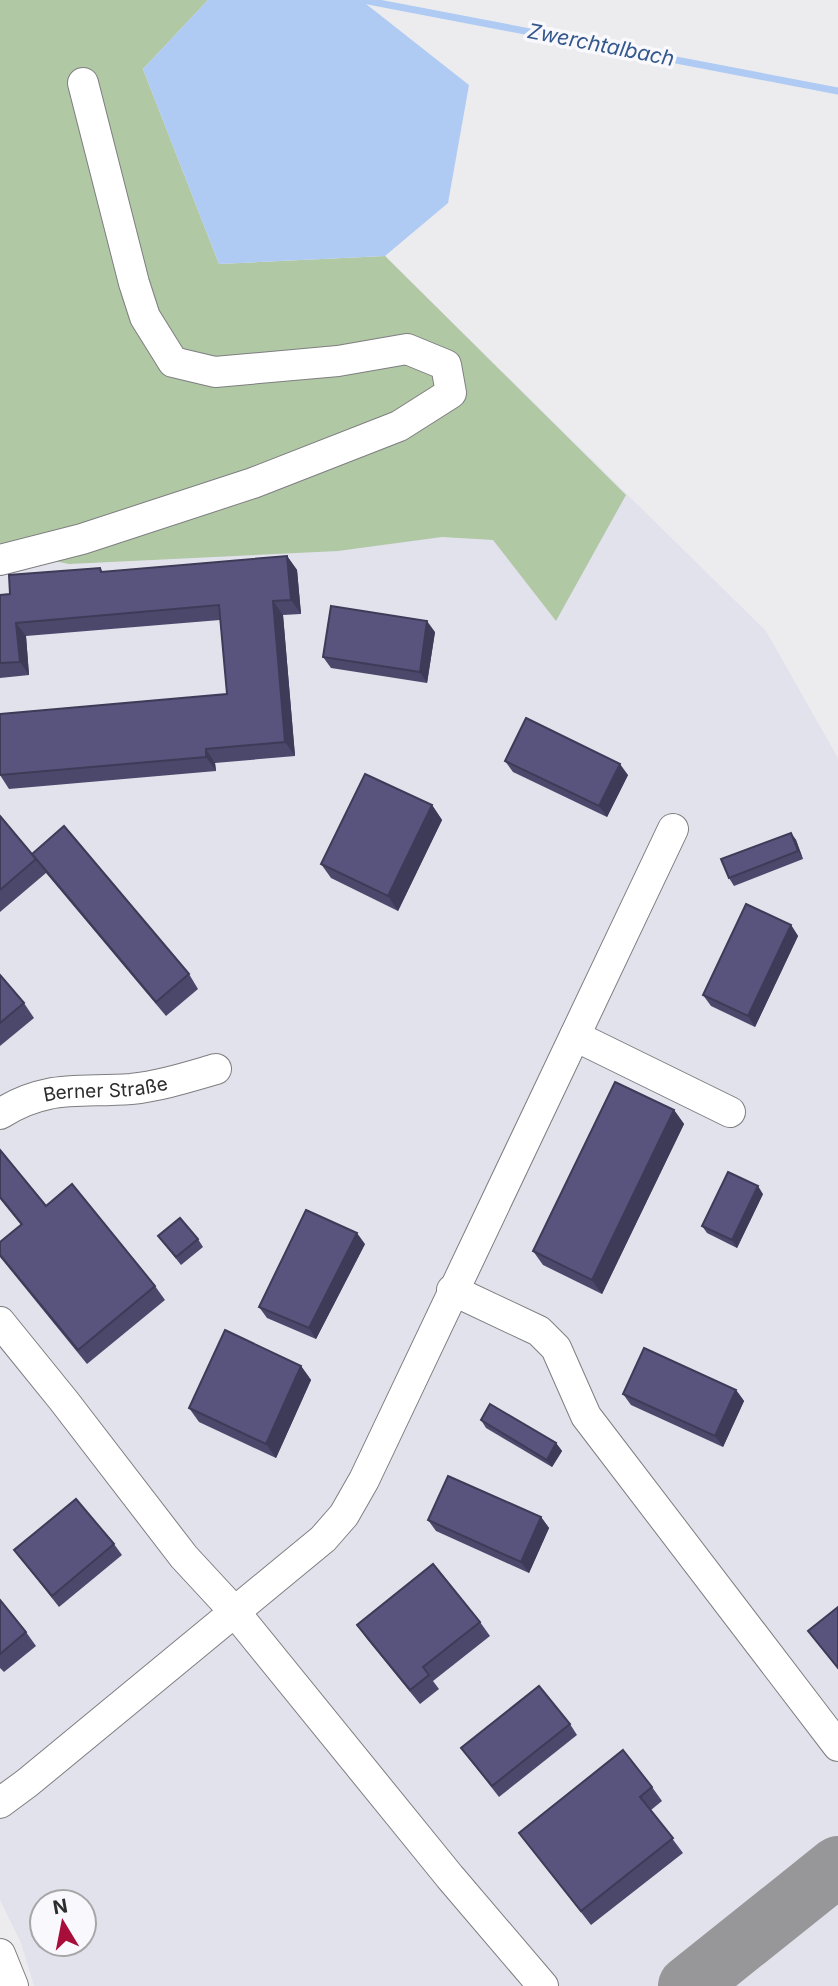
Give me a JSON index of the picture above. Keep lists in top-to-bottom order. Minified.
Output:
{"streets":{"street":["Berner Straße"]},"water":["Zwerchtalbach"],"north":"top"}
